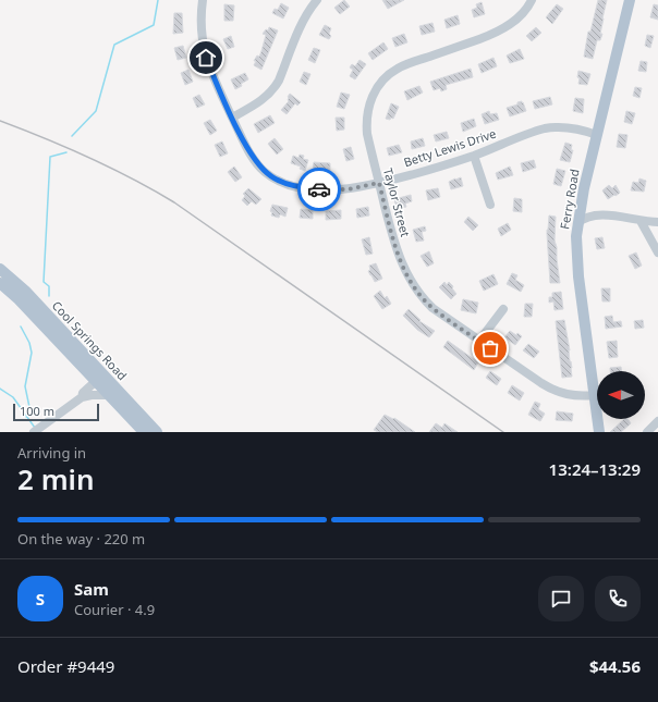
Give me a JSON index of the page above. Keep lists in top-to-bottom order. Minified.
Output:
{"streets":{"main road":["Ferry Road","Cool Springs Road"],"street":["Betty Lewis Drive","Taylor Street"]},"crossings":[["Betty Lewis Drive","Ferry Road"],["Betty Lewis Drive","Taylor Street"],["Ferry Road","Taylor Street"]],"scale_bar":"100 m","north":"left","page":{"scale":"100 m","heading":["2 min","Arriving in","13:24–13:29"],"panel":["Sam","Courier · 4.9","Order #9449","$44.56"],"bar":"On the way · 220 m","round":"S"}}
